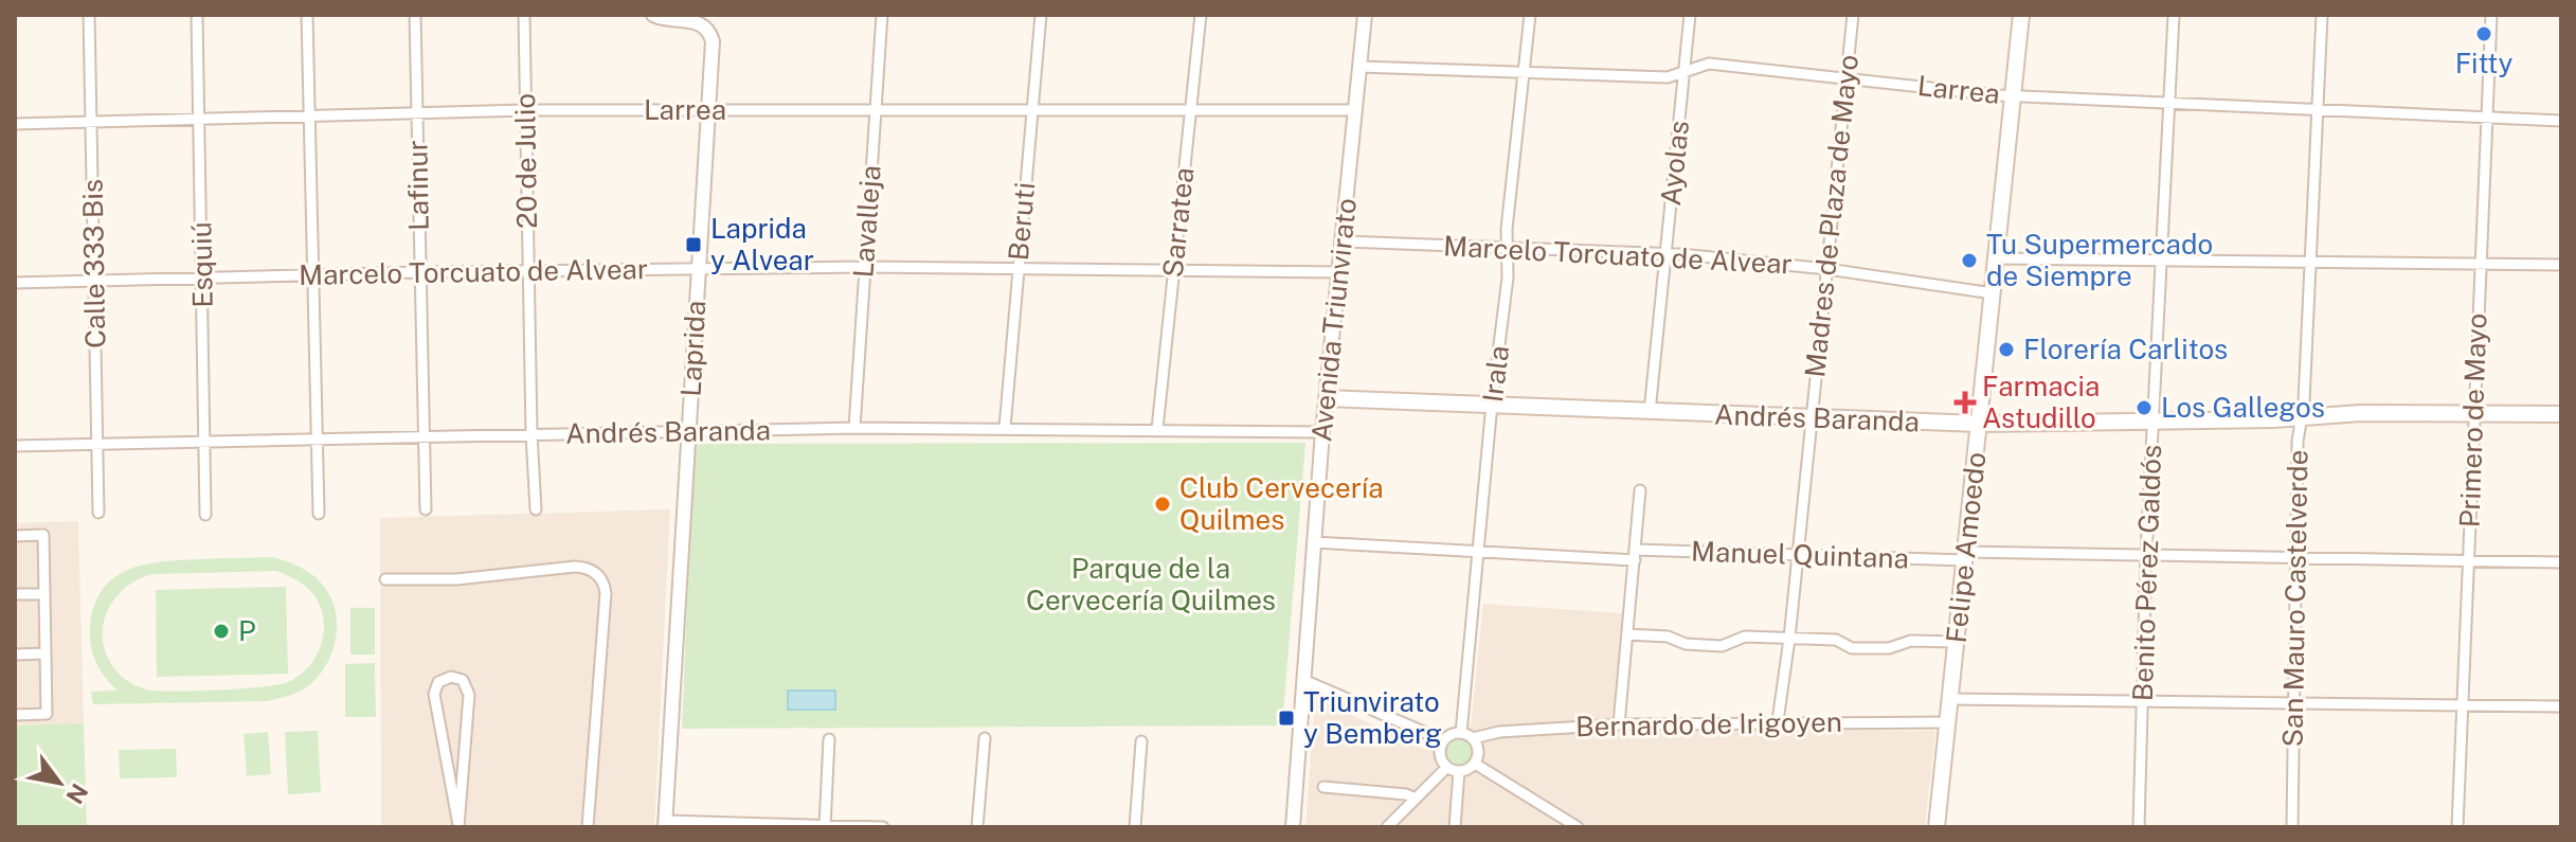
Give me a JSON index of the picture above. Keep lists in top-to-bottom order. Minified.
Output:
{"streets":{"main road":["Andrés Baranda","Felipe Amoedo"],"street":["Larrea","20 de Julio","Ayolas","Lafinur","Madres de Plaza de Mayo","Lavalleja","Beruti","Sarratea","Marcelo Torcuato de Alvear","Calle 333 Bis","Esquiú","Avenida Triunvirato","Laprida","Irala","Primero de Mayo","Manuel Quintana","Benito Pérez Galdós","San Mauro Castelverde","Bernardo de Irigoyen"]},"crossings":[["Larrea","20 de Julio"],["Larrea","Ayolas"],["Larrea","Lafinur"],["Larrea","Madres de Plaza de Mayo"],["Larrea","Lavalleja"],["Larrea","Beruti"],["Larrea","Sarratea"],["Larrea","Calle 333 Bis"],["Larrea","Esquiú"],["Larrea","Avenida Triunvirato"],["Larrea","Laprida"],["Larrea","Irala"],["Larrea","Primero de Mayo"],["Larrea","Felipe Amoedo"],["Larrea","Benito Pérez Galdós"],["Larrea","San Mauro Castelverde"],["20 de Julio","Marcelo Torcuato de Alvear"],["20 de Julio","Andrés Baranda"],["Ayolas","Marcelo Torcuato de Alvear"],["Ayolas","Andrés Baranda"],["Lafinur","Marcelo Torcuato de Alvear"],["Lafinur","Andrés Baranda"],["Madres de Plaza de Mayo","Marcelo Torcuato de Alvear"],["Madres de Plaza de Mayo","Andrés Baranda"],["Madres de Plaza de Mayo","Manuel Quintana"],["Madres de Plaza de Mayo","Bernardo de Irigoyen"],["Lavalleja","Marcelo Torcuato de Alvear"],["Lavalleja","Andrés Baranda"],["Beruti","Marcelo Torcuato de Alvear"],["Beruti","Andrés Baranda"],["Sarratea","Marcelo Torcuato de Alvear"],["Sarratea","Andrés Baranda"],["Marcelo Torcuato de Alvear","Calle 333 Bis"],["Marcelo Torcuato de Alvear","Esquiú"],["Marcelo Torcuato de Alvear","Avenida Triunvirato"],["Marcelo Torcuato de Alvear","Laprida"],["Marcelo Torcuato de Alvear","Irala"],["Marcelo Torcuato de Alvear","Felipe Amoedo"],["Calle 333 Bis","Andrés Baranda"],["Esquiú","Andrés Baranda"],["Avenida Triunvirato","Andrés Baranda"],["Avenida Triunvirato","Manuel Quintana"],["Laprida","Andrés Baranda"],["Irala","Andrés Baranda"],["Irala","Manuel Quintana"],["Irala","Bernardo de Irigoyen"],["Andrés Baranda","Primero de Mayo"],["Andrés Baranda","Felipe Amoedo"],["Andrés Baranda","Benito Pérez Galdós"],["Andrés Baranda","San Mauro Castelverde"],["Primero de Mayo","Manuel Quintana"],["Felipe Amoedo","Manuel Quintana"],["Felipe Amoedo","Bernardo de Irigoyen"],["Manuel Quintana","Benito Pérez Galdós"],["Manuel Quintana","San Mauro Castelverde"]],"parks":["Parque de la Cervecería Quilmes"],"places":{"other":["Fitty","Tu Supermercado de Siempre","Florería Carlitos","Los Gallegos","Club Cervecería Quilmes","P"],"transit":["Laprida y Alvear","Triunvirato y Bemberg"],"health":["Farmacia Astudillo"]},"north":"bottom right"}
